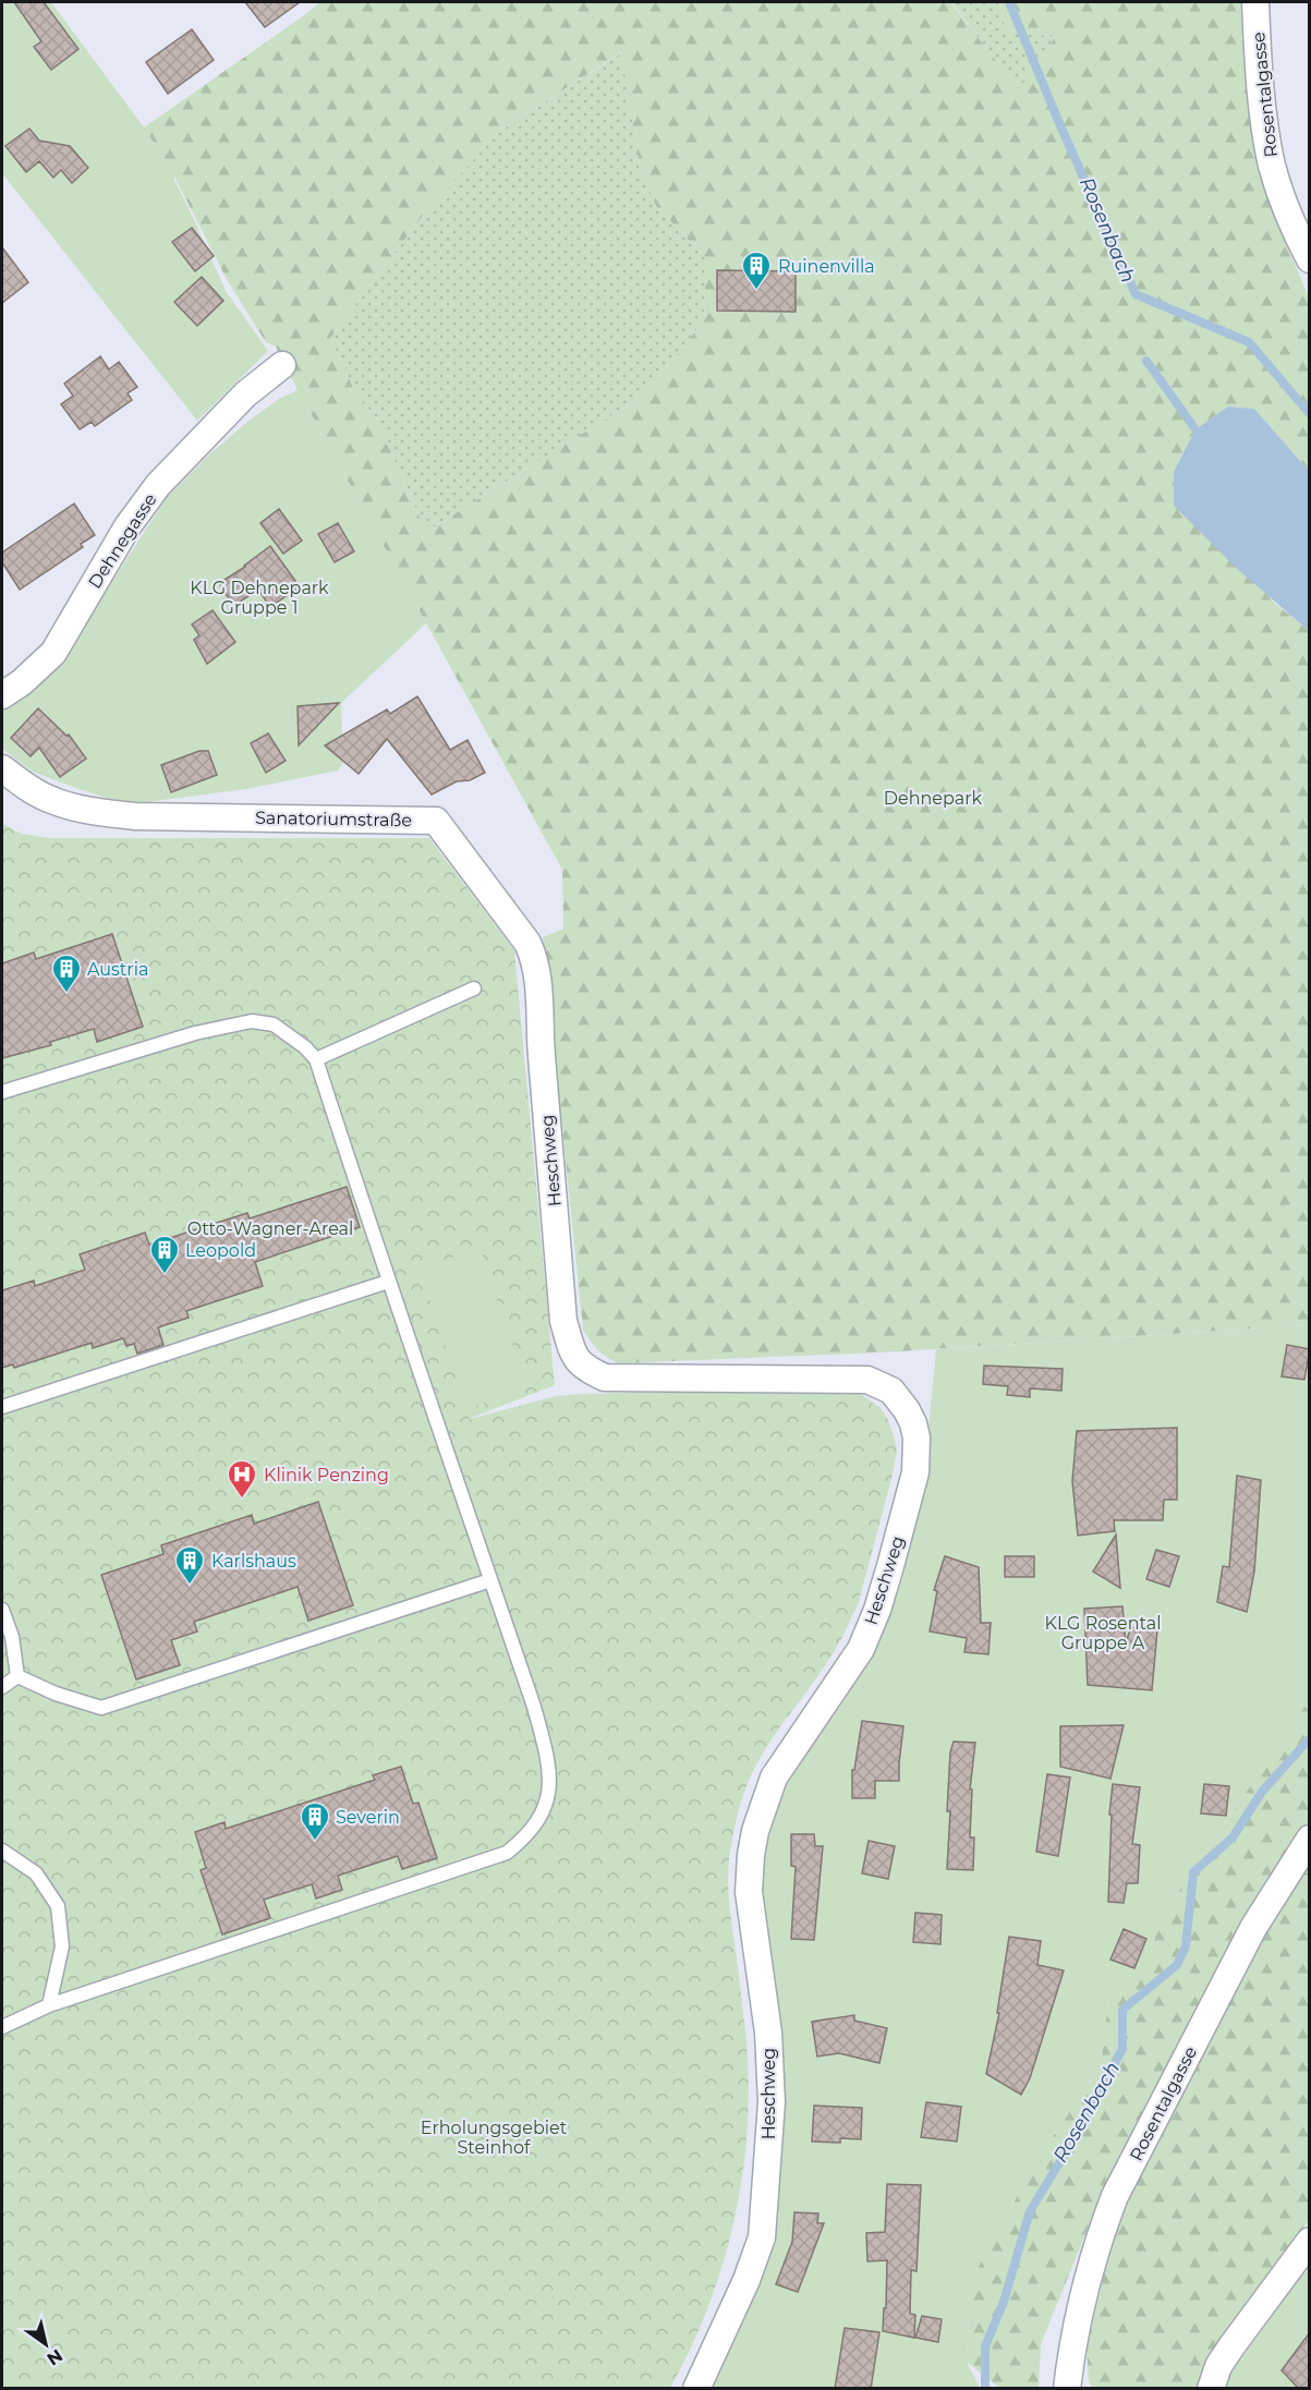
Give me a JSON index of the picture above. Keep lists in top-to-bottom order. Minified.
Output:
{"streets":{"street":["Rosentalgasse","Dehnegasse","Sanatoriumstraße","Heschweg"]},"crossings":[["Sanatoriumstraße","Heschweg"]],"water":["Rosenbach"],"parks":["KLG Dehnepark Gruppe 1","Dehnepark","Otto-Wagner-Areal","KLG Rosental Gruppe A","Erholungsgebiet Steinhof"],"places":{"building":["Ruinenvilla","Austria","Leopold","Karlshaus","Severin"],"hospital":["Klinik Penzing"]},"north":"bottom right"}
